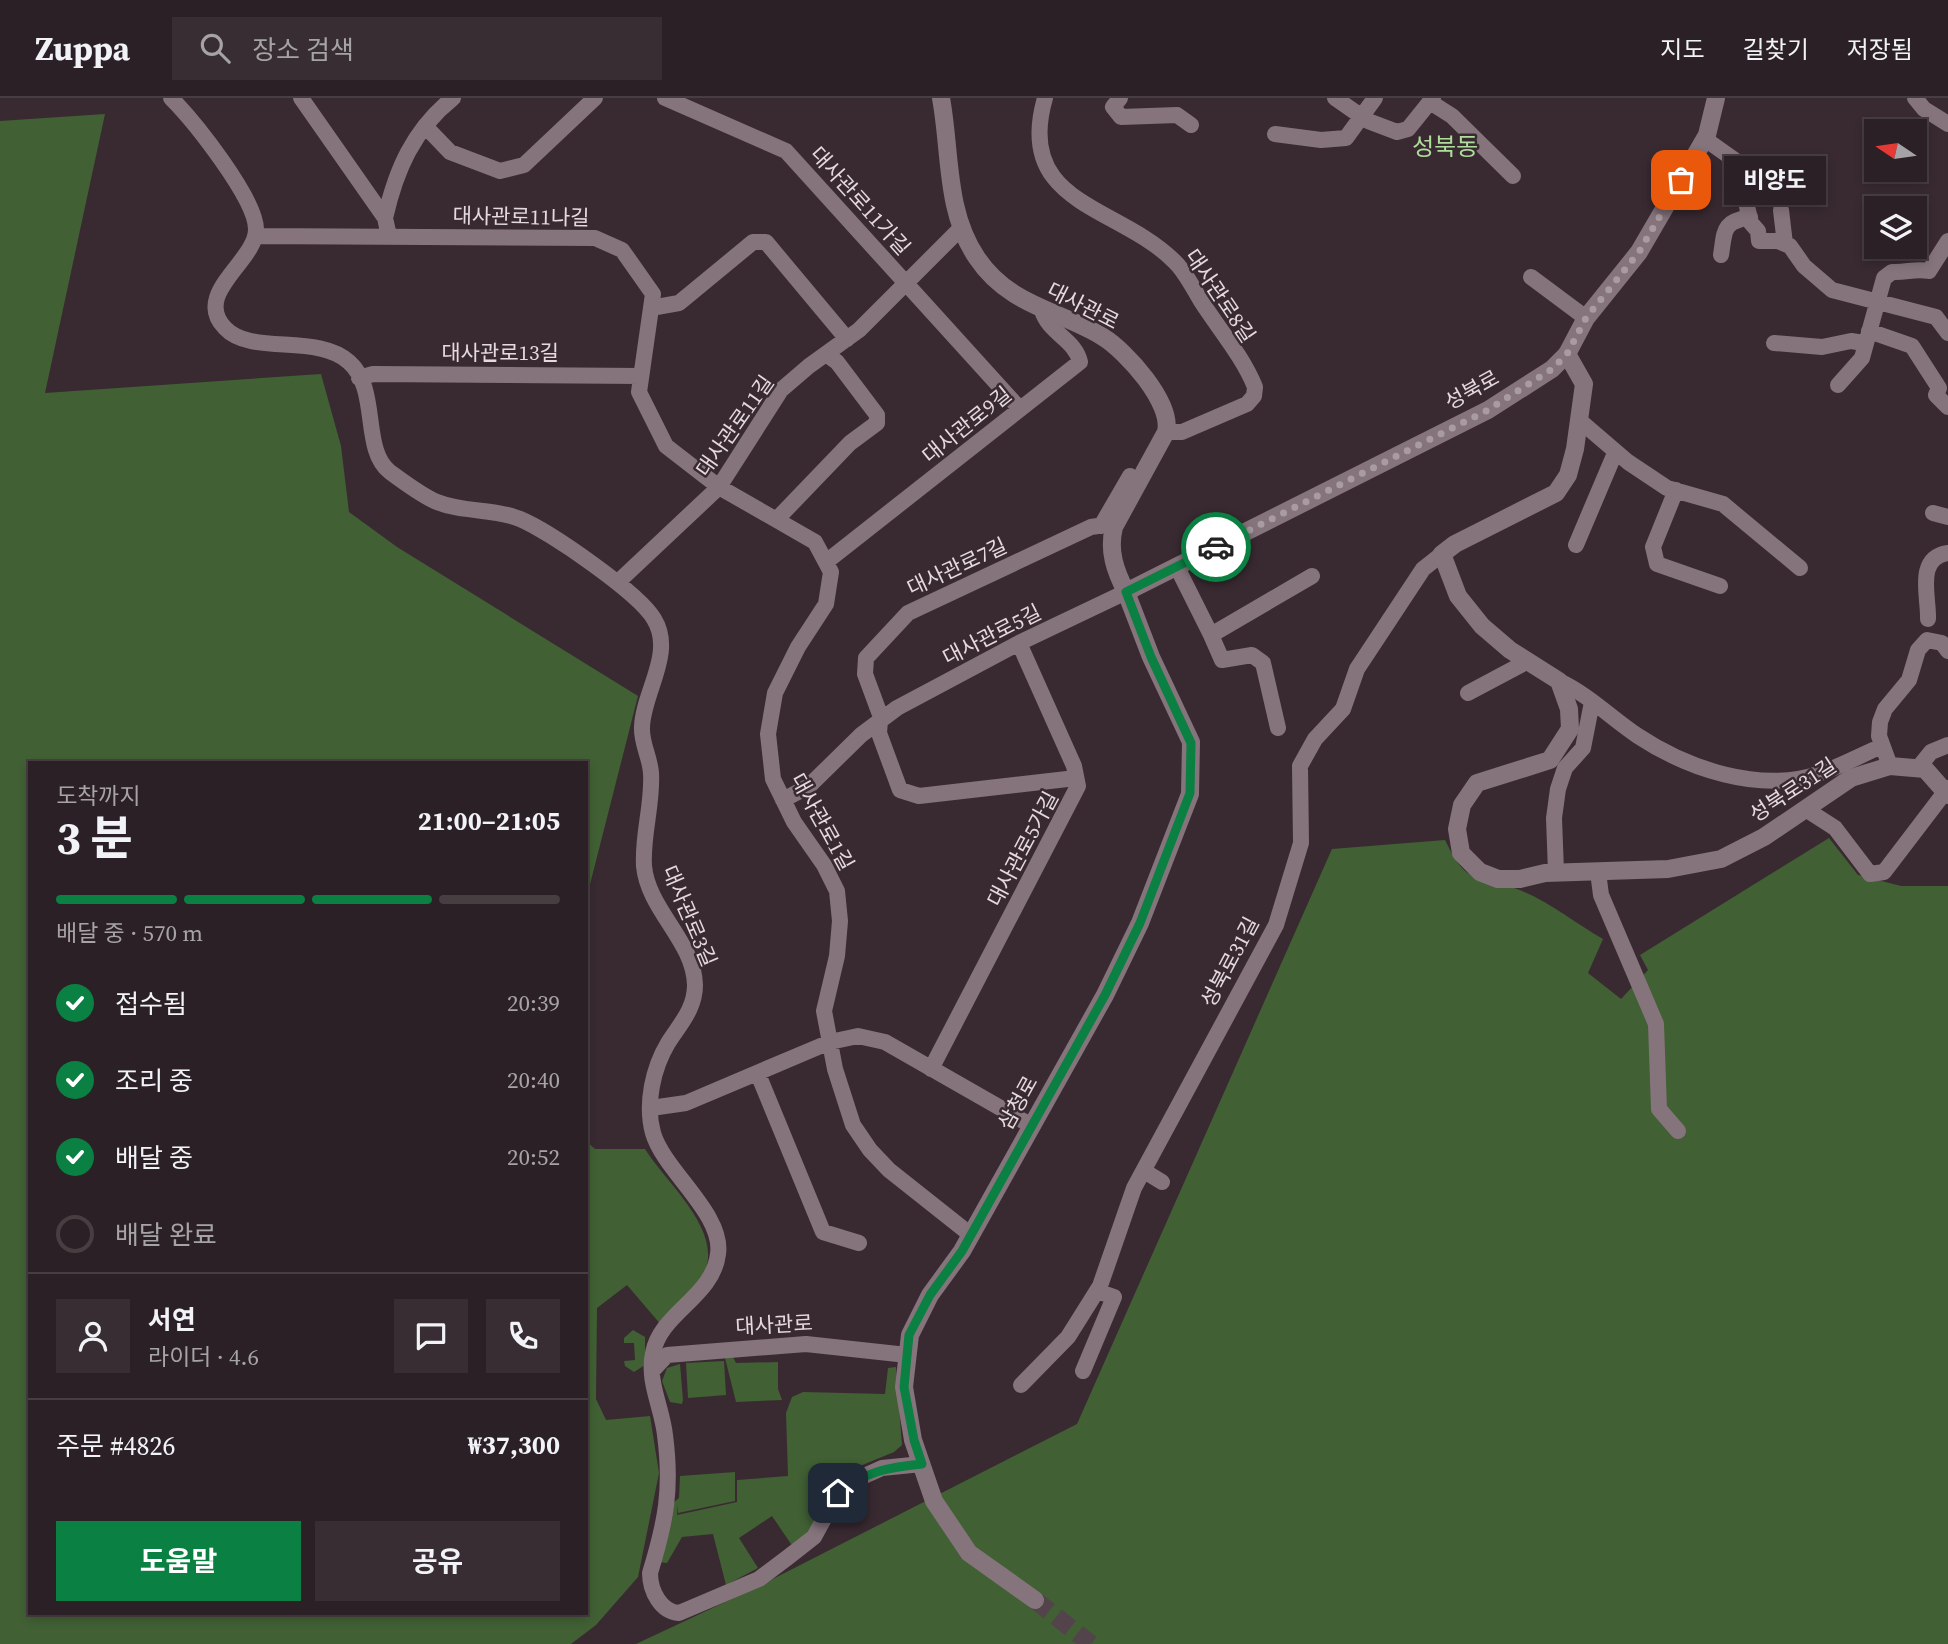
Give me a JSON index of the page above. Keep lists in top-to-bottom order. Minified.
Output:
{"streets":{"street":["대사관로11가길","대사관로11나길","대사관로8길","대사관로","대사관로13길","성북로","대사관로9길","대사관로11길","대사관로7길","대사관로5길","성북로31길","대사관로1길","대사관로5가길","대사관로3길","삼청로"]},"crossings":[["대사관로11가길","대사관로11길"],["대사관로11나길","대사관로13길"],["대사관로11나길","대사관로11길"],["대사관로8길","대사관로"],["대사관로","대사관로9길"],["대사관로","대사관로11길"],["대사관로","대사관로3길"],["대사관로","삼청로"],["성북로","대사관로5길"],["성북로","성북로31길"],["성북로","삼청로"],["대사관로9길","대사관로1길"],["대사관로11길","대사관로3길"],["대사관로7길","대사관로5길"],["대사관로5길","대사관로1길"],["대사관로5길","대사관로5가길"],["대사관로5길","삼청로"],["대사관로1길","삼청로"],["대사관로3길","삼청로"]],"districts":["성북동"],"places":["비양도"],"north":"left","page":{"header":"Zuppa","search":"장소 검색","nav":["지도","길찾기","저장됨"],"bubble":"비양도","heading":["3 분","도착까지","21:00–21:05"],"panel":["서연","라이더 · 4.6","주문 #4826","₩37,300"],"bar":"배달 중 · 570 m","list":[["접수됨","20:39"],["조리 중","20:40"],["배달 중","20:52"],"배달 완료"],"buttons":["도움말","공유"]}}
